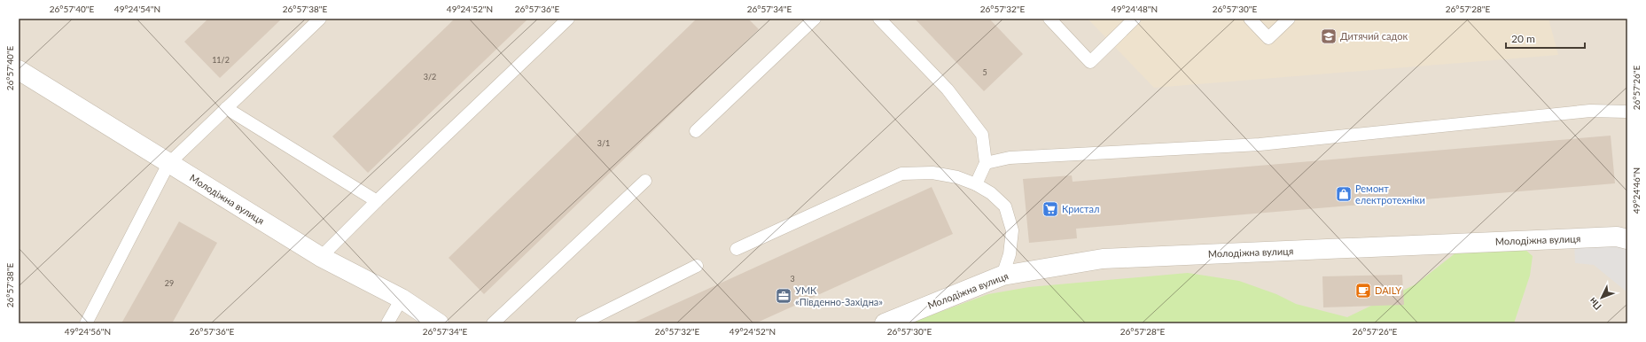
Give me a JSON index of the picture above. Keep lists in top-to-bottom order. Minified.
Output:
{"streets":{"street":["Молодіжна вулиця"]},"places":{"school or university":["Дитячий садок"],"shop":["Ремонт електротехніки"],"supermarket":["Кристал"],"cafe":["DAILY"],"office":["УМК «Південно-Західна»"]},"house_numbers":["11/2","5","3/2","3/1","3","29"],"scale_bar":"20 m","north":"bottom left","coordinates":["26°57'40\"E","49°24'54\"N","26°57'38\"E","49°24'52\"N","26°57'36\"E","26°57'34\"E","26°57'32\"E","49°24'48\"N","26°57'30\"E","26°57'28\"E","26°57'26\"E","49°24'46\"N","49°24'56\"N"]}
